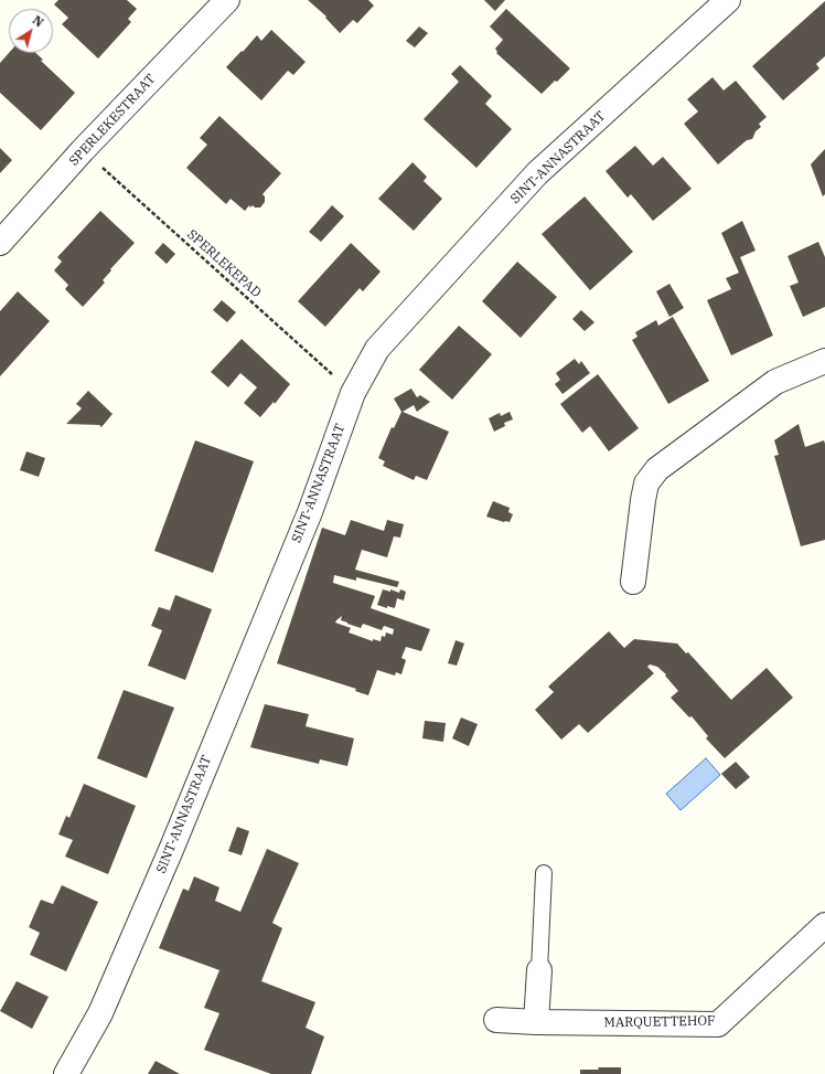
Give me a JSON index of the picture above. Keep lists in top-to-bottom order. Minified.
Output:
{"streets":{"street":["SPERLEKESTRAAT","SINT-ANNASTRAAT","MARQUETTEHOF"],"path":["SPERLEKEPAD"]},"crossings":[["SPERLEKESTRAAT","SPERLEKEPAD"],["SINT-ANNASTRAAT","SPERLEKEPAD"]],"north":"top right"}
